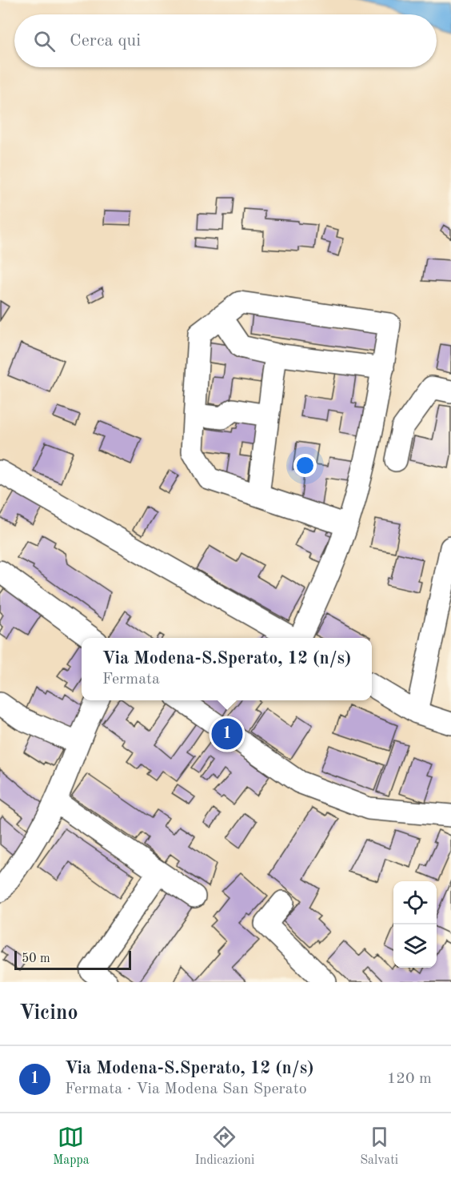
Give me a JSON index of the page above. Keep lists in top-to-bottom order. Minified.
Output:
{"scale_bar":"50 m","page":{"search":"Cerca qui","popup":["Via Modena-S.Sperato, 12 (n/s)","Fermata"],"pins":"1","scale":"50 m","heading":"Vicino","list":[{"mark":"1","name":"Via Modena-S.Sperato, 12 (n/s)","note":"Fermata · Via Modena San Sperato","value":"120 m"}],"nav":["Mappa","Indicazioni","Salvati"]}}
